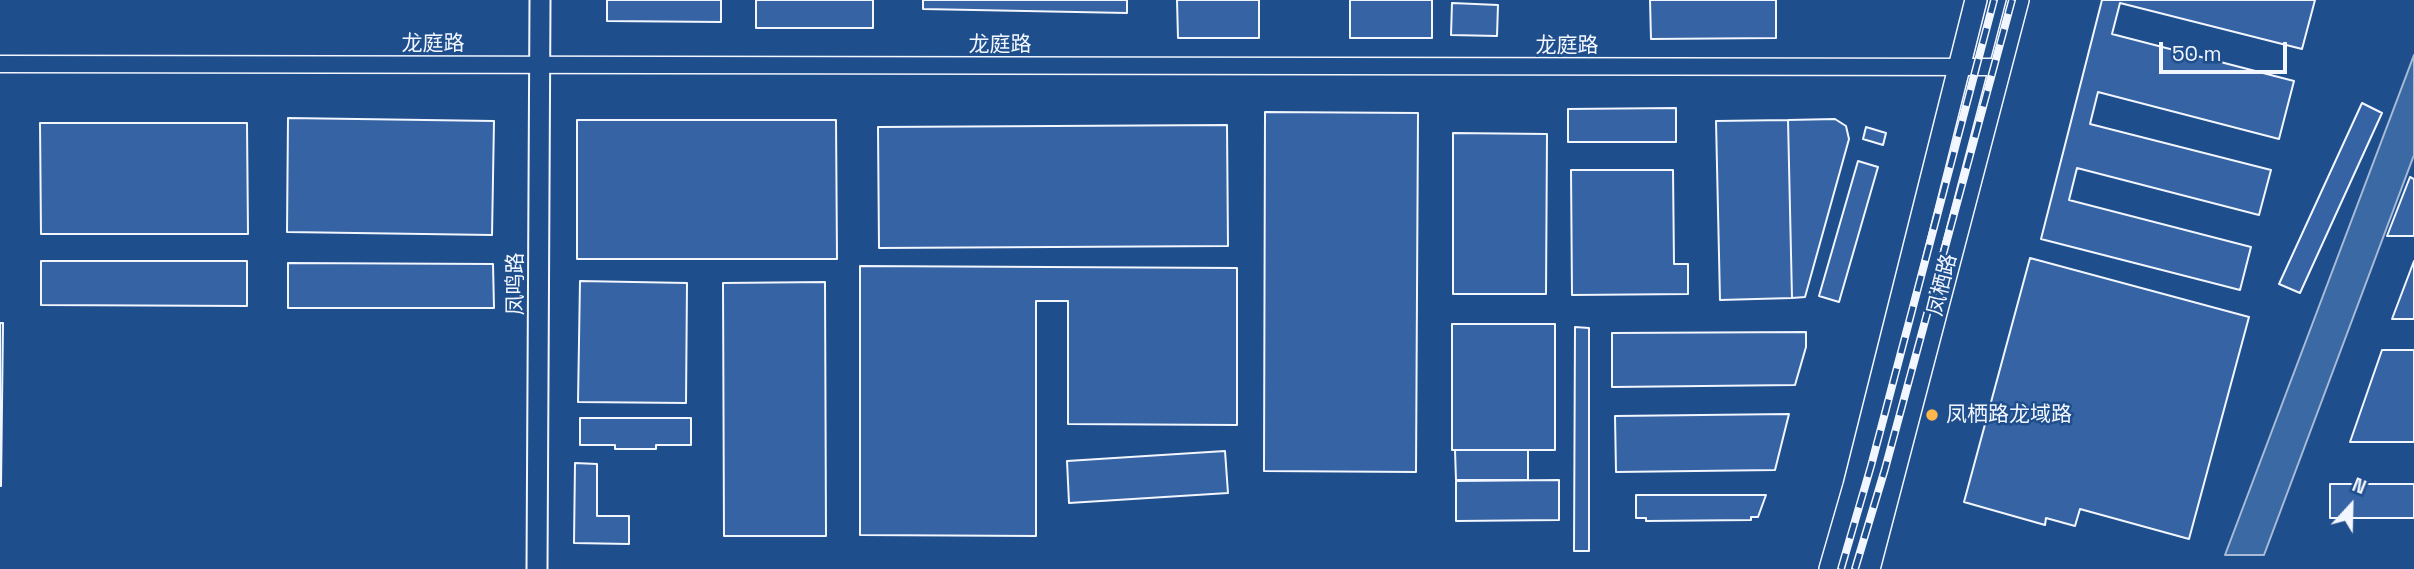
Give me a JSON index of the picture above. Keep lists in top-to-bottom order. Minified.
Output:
{"streets":{"main road":["凤栖路"],"street":["龙庭路","凤鸣路"]},"crossings":[["龙庭路","凤鸣路"],["龙庭路","凤栖路"]],"places":["凤栖路龙域路"],"scale_bar":"50 m","north":"top"}
